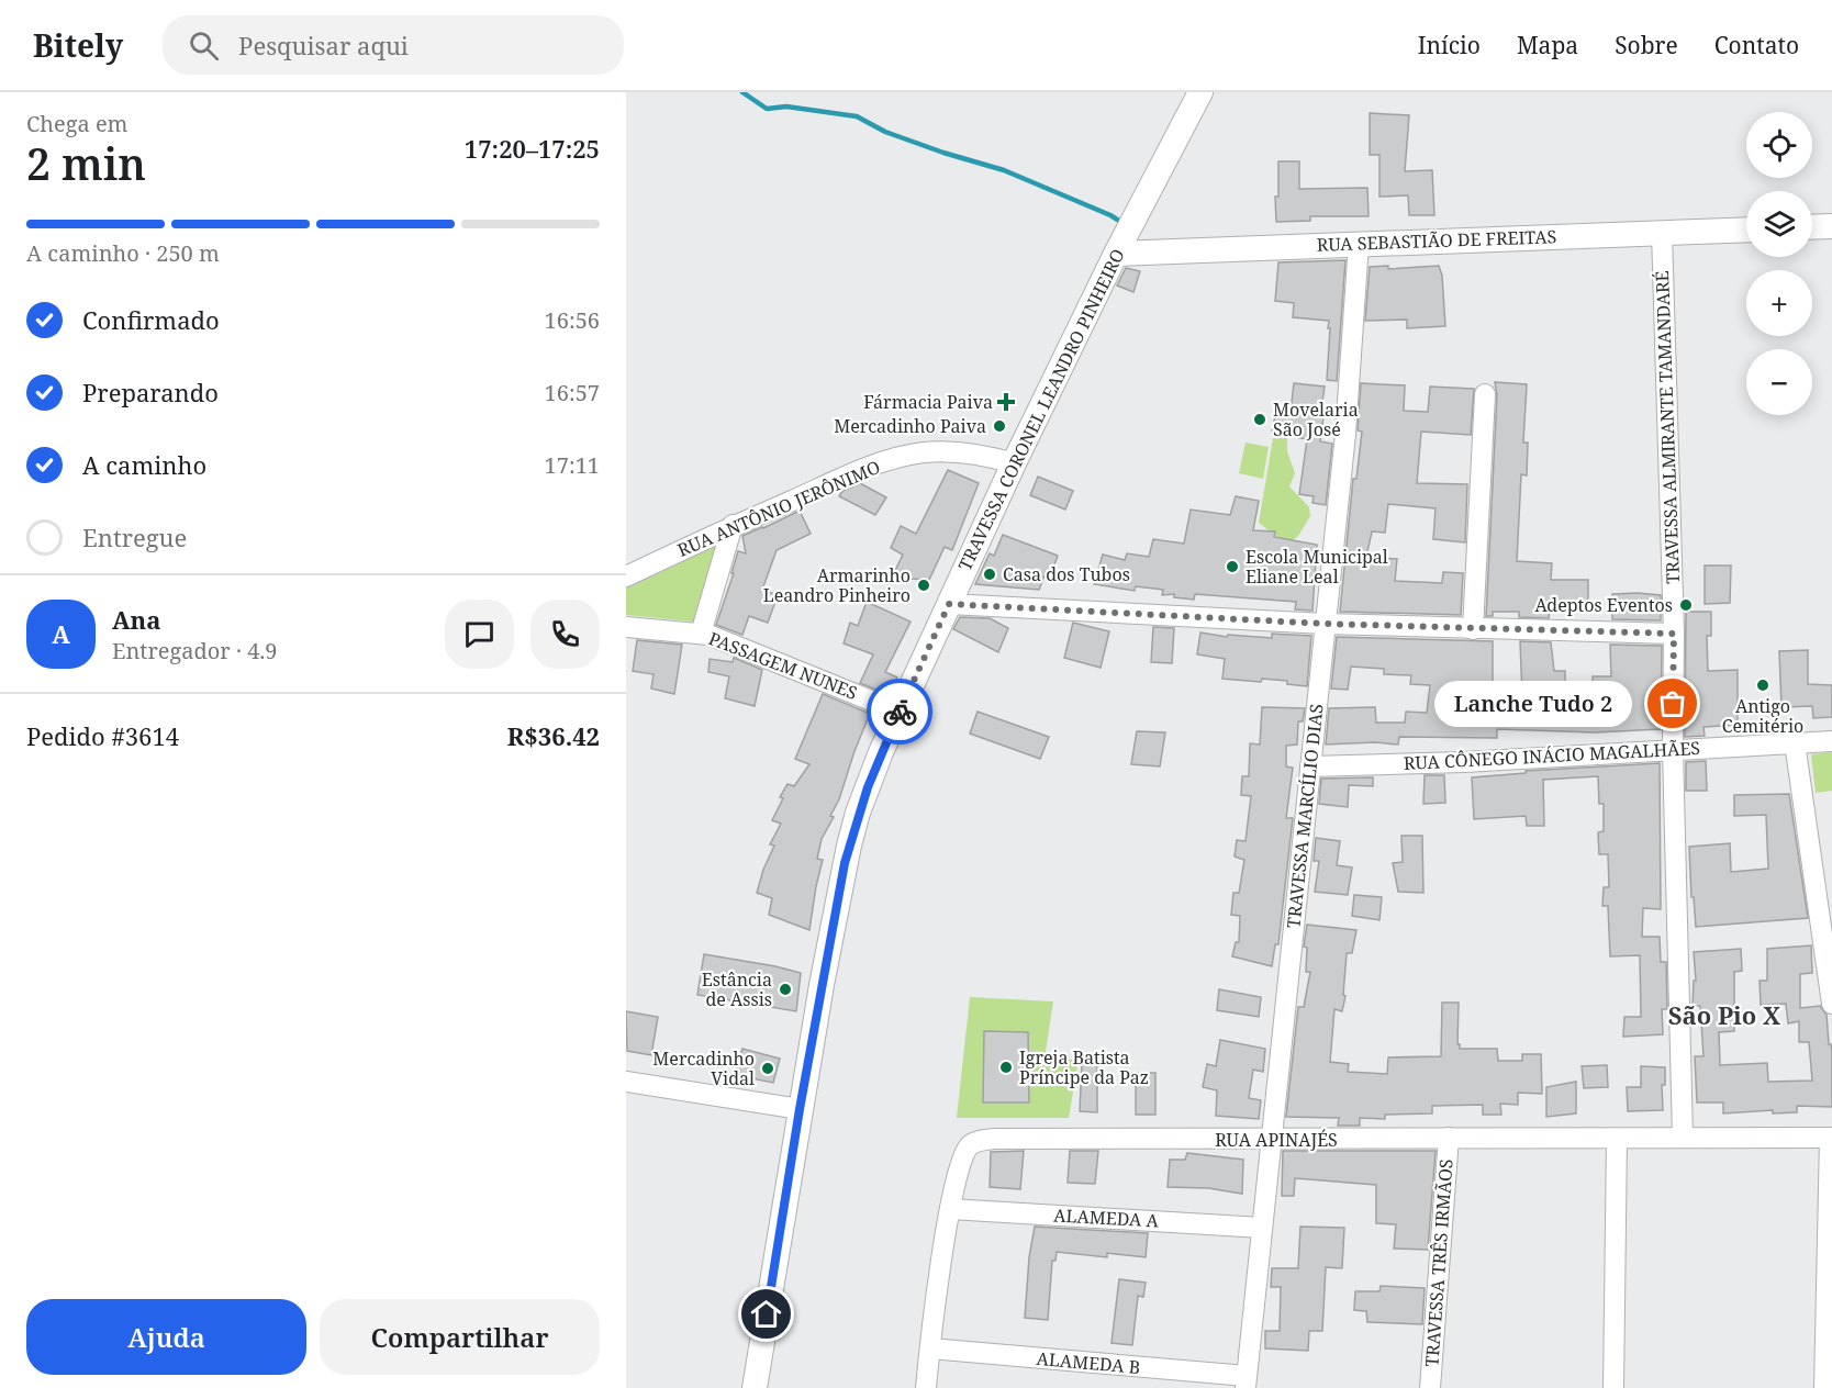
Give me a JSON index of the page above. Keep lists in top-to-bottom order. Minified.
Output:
{"streets":{"street":["RUA SEBASTIÃO DE FREITAS","TRAVESSA CORONEL LEANDRO PINHEIRO","TRAVESSA ALMIRANTE TAMANDARÉ","RUA ANTÔNIO JERÔNIMO","PASSAGEM NUNES","RUA CÔNEGO INÁCIO MAGALHÃES","TRAVESSA MARCÍLIO DIAS","RUA APINAJÉS","ALAMEDA A","TRAVESSA TRÊS IRMÃOS","ALAMEDA B"]},"crossings":[["RUA SEBASTIÃO DE FREITAS","TRAVESSA CORONEL LEANDRO PINHEIRO"],["RUA SEBASTIÃO DE FREITAS","TRAVESSA ALMIRANTE TAMANDARÉ"],["RUA SEBASTIÃO DE FREITAS","TRAVESSA MARCÍLIO DIAS"],["TRAVESSA CORONEL LEANDRO PINHEIRO","RUA ANTÔNIO JERÔNIMO"],["TRAVESSA CORONEL LEANDRO PINHEIRO","PASSAGEM NUNES"],["TRAVESSA ALMIRANTE TAMANDARÉ","RUA CÔNEGO INÁCIO MAGALHÃES"],["TRAVESSA ALMIRANTE TAMANDARÉ","RUA APINAJÉS"],["RUA CÔNEGO INÁCIO MAGALHÃES","TRAVESSA MARCÍLIO DIAS"],["TRAVESSA MARCÍLIO DIAS","RUA APINAJÉS"],["TRAVESSA MARCÍLIO DIAS","ALAMEDA A"],["TRAVESSA MARCÍLIO DIAS","ALAMEDA B"],["RUA APINAJÉS","ALAMEDA A"],["RUA APINAJÉS","TRAVESSA TRÊS IRMÃOS"],["RUA APINAJÉS","ALAMEDA B"]],"districts":["São Pio X"],"places":{"health":["Fármacia Paiva"],"other":["Movelaria São José","Mercadinho Paiva","Escola Municipal Eliane Leal","Casa dos Tubos","Armarinho Leandro Pinheiro","Adeptos Eventos","Antigo Cemitério","Lanche Tudo 2","Estância de Assis","Igreja Batista Príncipe da Paz","Mercadinho Vidal"]},"page":{"header":"Bitely","search":"Pesquisar aqui","nav":["Início","Mapa","Sobre","Contato"],"heading":["2 min","Chega em","17:20–17:25"],"panel":["Ana","Entregador · 4.9","Pedido #3614","R$36.42"],"map_buttons":["+","−"],"bar":"A caminho · 250 m","list":[["Confirmado","16:56"],["Preparando","16:57"],["A caminho","17:11"],"Entregue"],"round":"A","bubble":"Lanche Tudo 2","buttons":["Ajuda","Compartilhar"]}}
